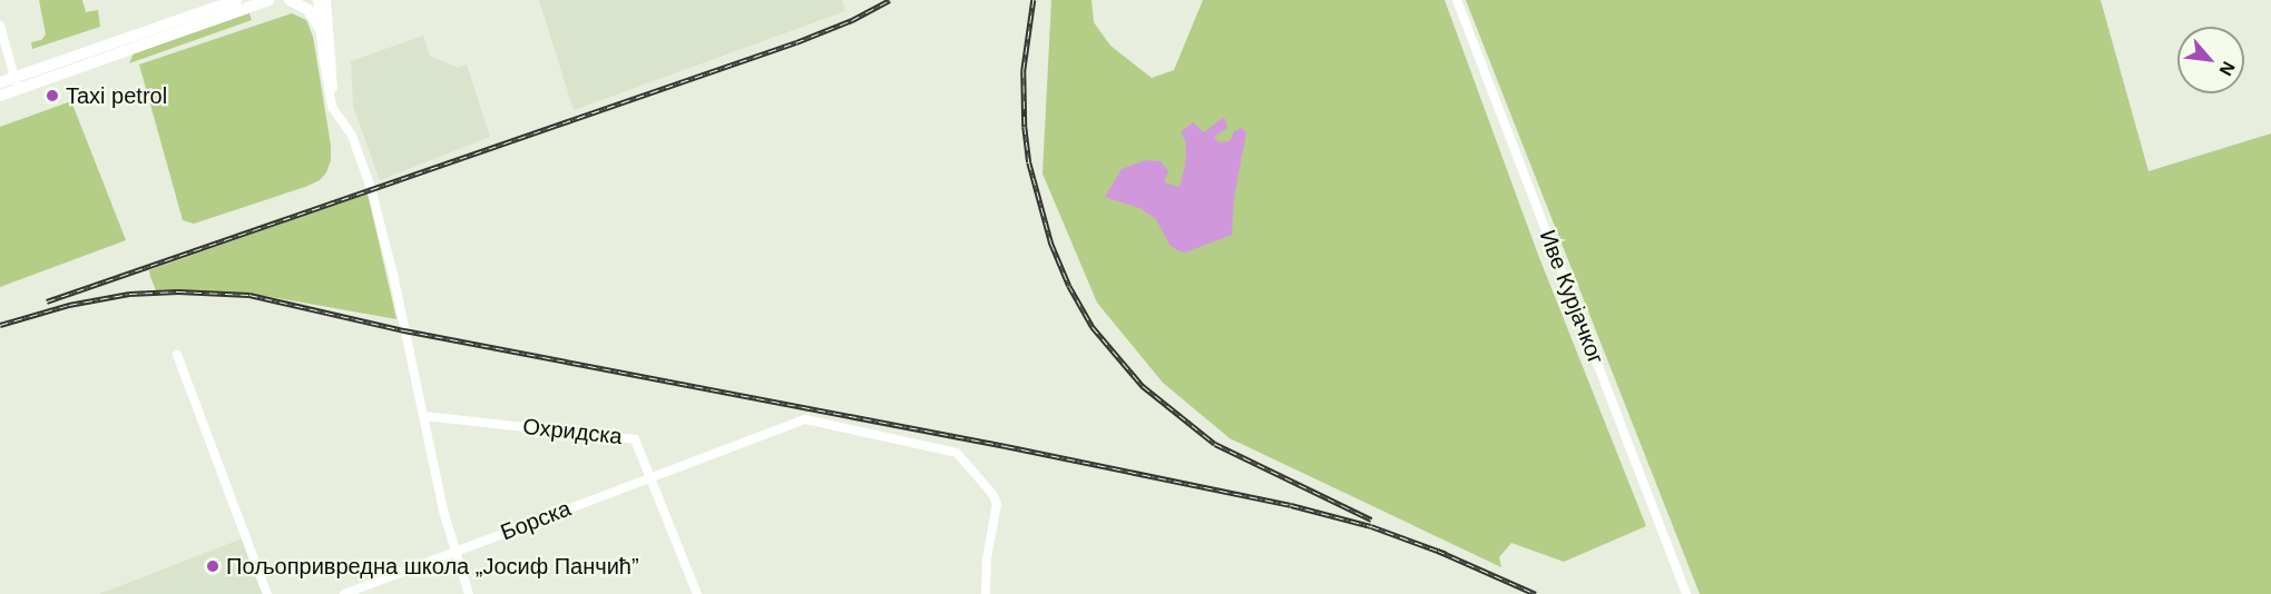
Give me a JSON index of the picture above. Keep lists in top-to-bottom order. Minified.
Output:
{"streets":{"street":["Иве Курјачког","Охридска","Борска"]},"crossings":[["Охридска","Борска"]],"places":["Taxi petrol","Пољопривредна школа „Јосиф Панчић”"],"north":"bottom right"}
